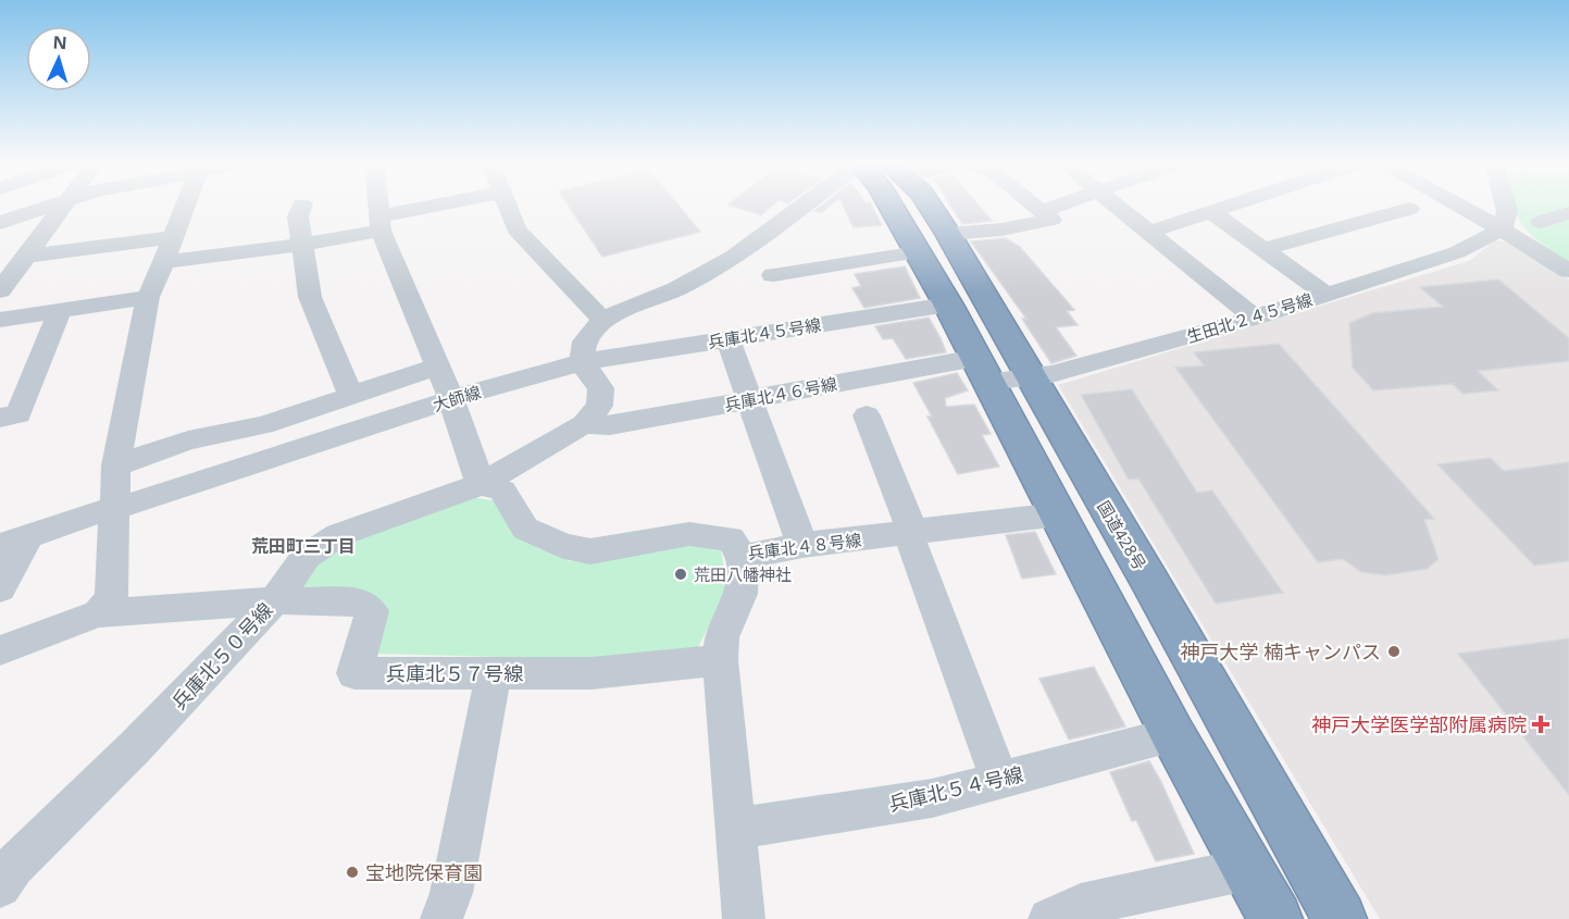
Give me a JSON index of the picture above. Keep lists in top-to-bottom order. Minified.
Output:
{"streets":{"highway":["国道428号"],"street":["生田北２４５号線","兵庫北４５号線","兵庫北４６号線","大師線","兵庫北４８号線","兵庫北５０号線","兵庫北５７号線","兵庫北５４号線"]},"crossings":[["生田北２４５号線","兵庫北４６号線"],["生田北２４５号線","国道428号"],["兵庫北４５号線","大師線"],["兵庫北４５号線","国道428号"],["兵庫北４６号線","国道428号"],["兵庫北４６号線","兵庫北５０号線"],["国道428号","兵庫北４８号線"],["国道428号","兵庫北５４号線"],["兵庫北４８号線","兵庫北５０号線"],["兵庫北５０号線","兵庫北５７号線"]],"districts":["荒田町三丁目"],"places":{"other":["荒田八幡神社","神戸大学 楠キャンパス","宝地院保育園"],"health":["神戸大学医学部附属病院"]},"north":"top"}
